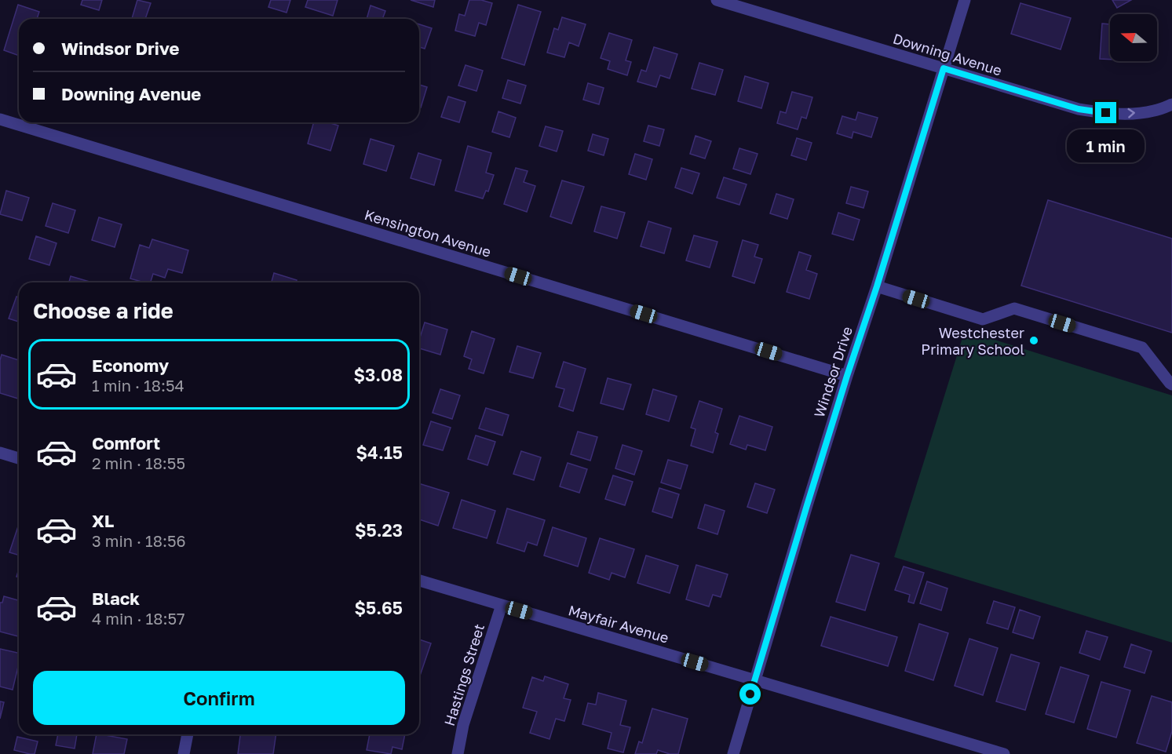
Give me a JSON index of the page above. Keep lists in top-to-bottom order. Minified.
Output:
{"streets":{"street":["Downing Avenue","Kensington Avenue","Windsor Drive","Mayfair Avenue","Hastings Street"]},"crossings":[["Downing Avenue","Windsor Drive"],["Kensington Avenue","Windsor Drive"],["Windsor Drive","Mayfair Avenue"],["Mayfair Avenue","Hastings Street"]],"one_way":["Downing Avenue"],"places":["Westchester Primary School"],"north":"left","page":{"banner":["Windsor Drive","Downing Avenue"],"bubble":"1 min","heading":"Choose a ride","list":[{"name":"Economy","note":"1 min · 18:54","value":"$3.08"},{"name":"Comfort","note":"2 min · 18:55","value":"$4.15"},{"name":"XL","note":"3 min · 18:56","value":"$5.23"},{"name":"Black","note":"4 min · 18:57","value":"$5.65"}],"buttons":"Confirm"}}
